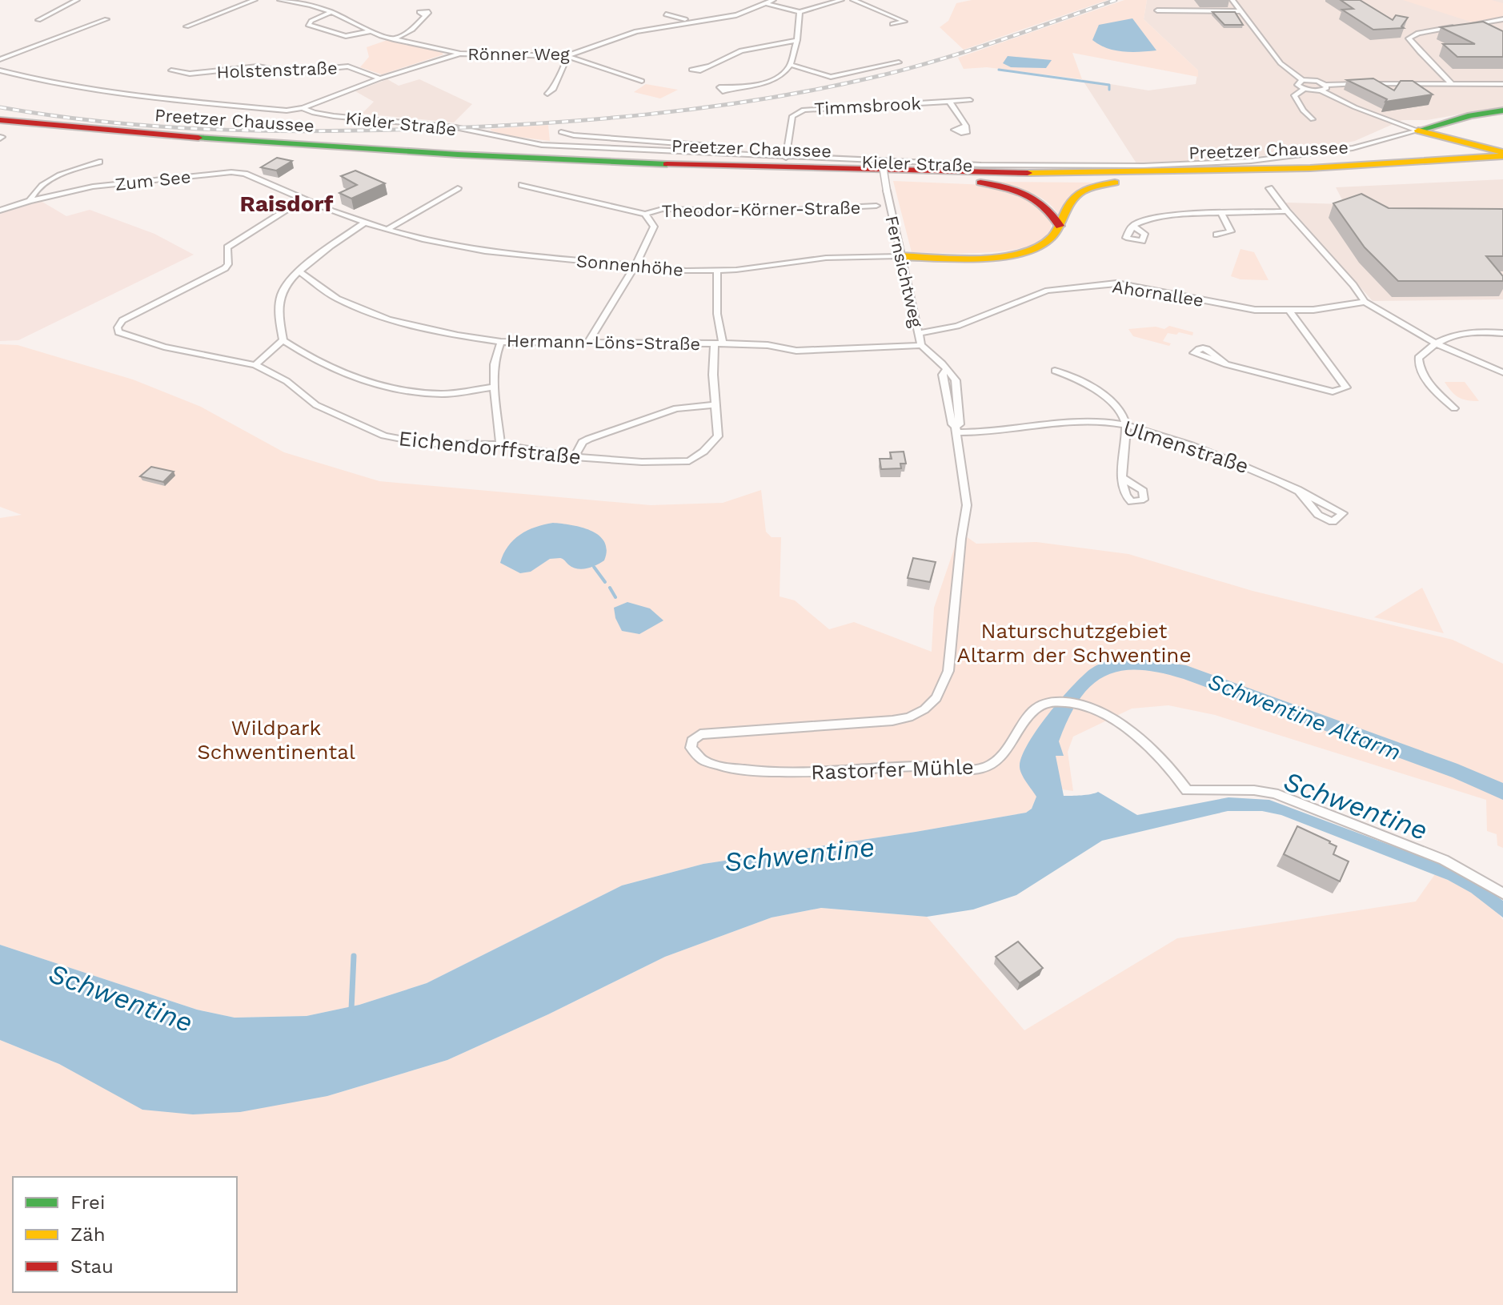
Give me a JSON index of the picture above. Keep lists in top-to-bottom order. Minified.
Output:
{"streets":{"main road":["Preetzer Chaussee"],"street":["Rönner Weg","Holstenstraße","Timmsbrook","Kieler Straße","Zum See","Theodor-Körner-Straße","Sonnenhöhe","Fernsichtweg","Ahornallee","Hermann-Löns-Straße","Ulmenstraße","Eichendorffstraße","Rastorfer Mühle"]},"crossings":[["Rönner Weg","Holstenstraße"],["Rönner Weg","Kieler Straße"],["Timmsbrook","Kieler Straße"],["Kieler Straße","Fernsichtweg"],["Zum See","Sonnenhöhe"],["Zum See","Eichendorffstraße"],["Sonnenhöhe","Fernsichtweg"],["Sonnenhöhe","Eichendorffstraße"],["Fernsichtweg","Ahornallee"],["Fernsichtweg","Hermann-Löns-Straße"],["Fernsichtweg","Ulmenstraße"],["Fernsichtweg","Rastorfer Mühle"],["Hermann-Löns-Straße","Eichendorffstraße"]],"districts":["Raisdorf"],"water":["Schwentine Altarm","Schwentine"],"parks":["Naturschutzgebiet Altarm der Schwentine","Wildpark Schwentinental"],"legend":["Frei","Zäh","Stau"]}
